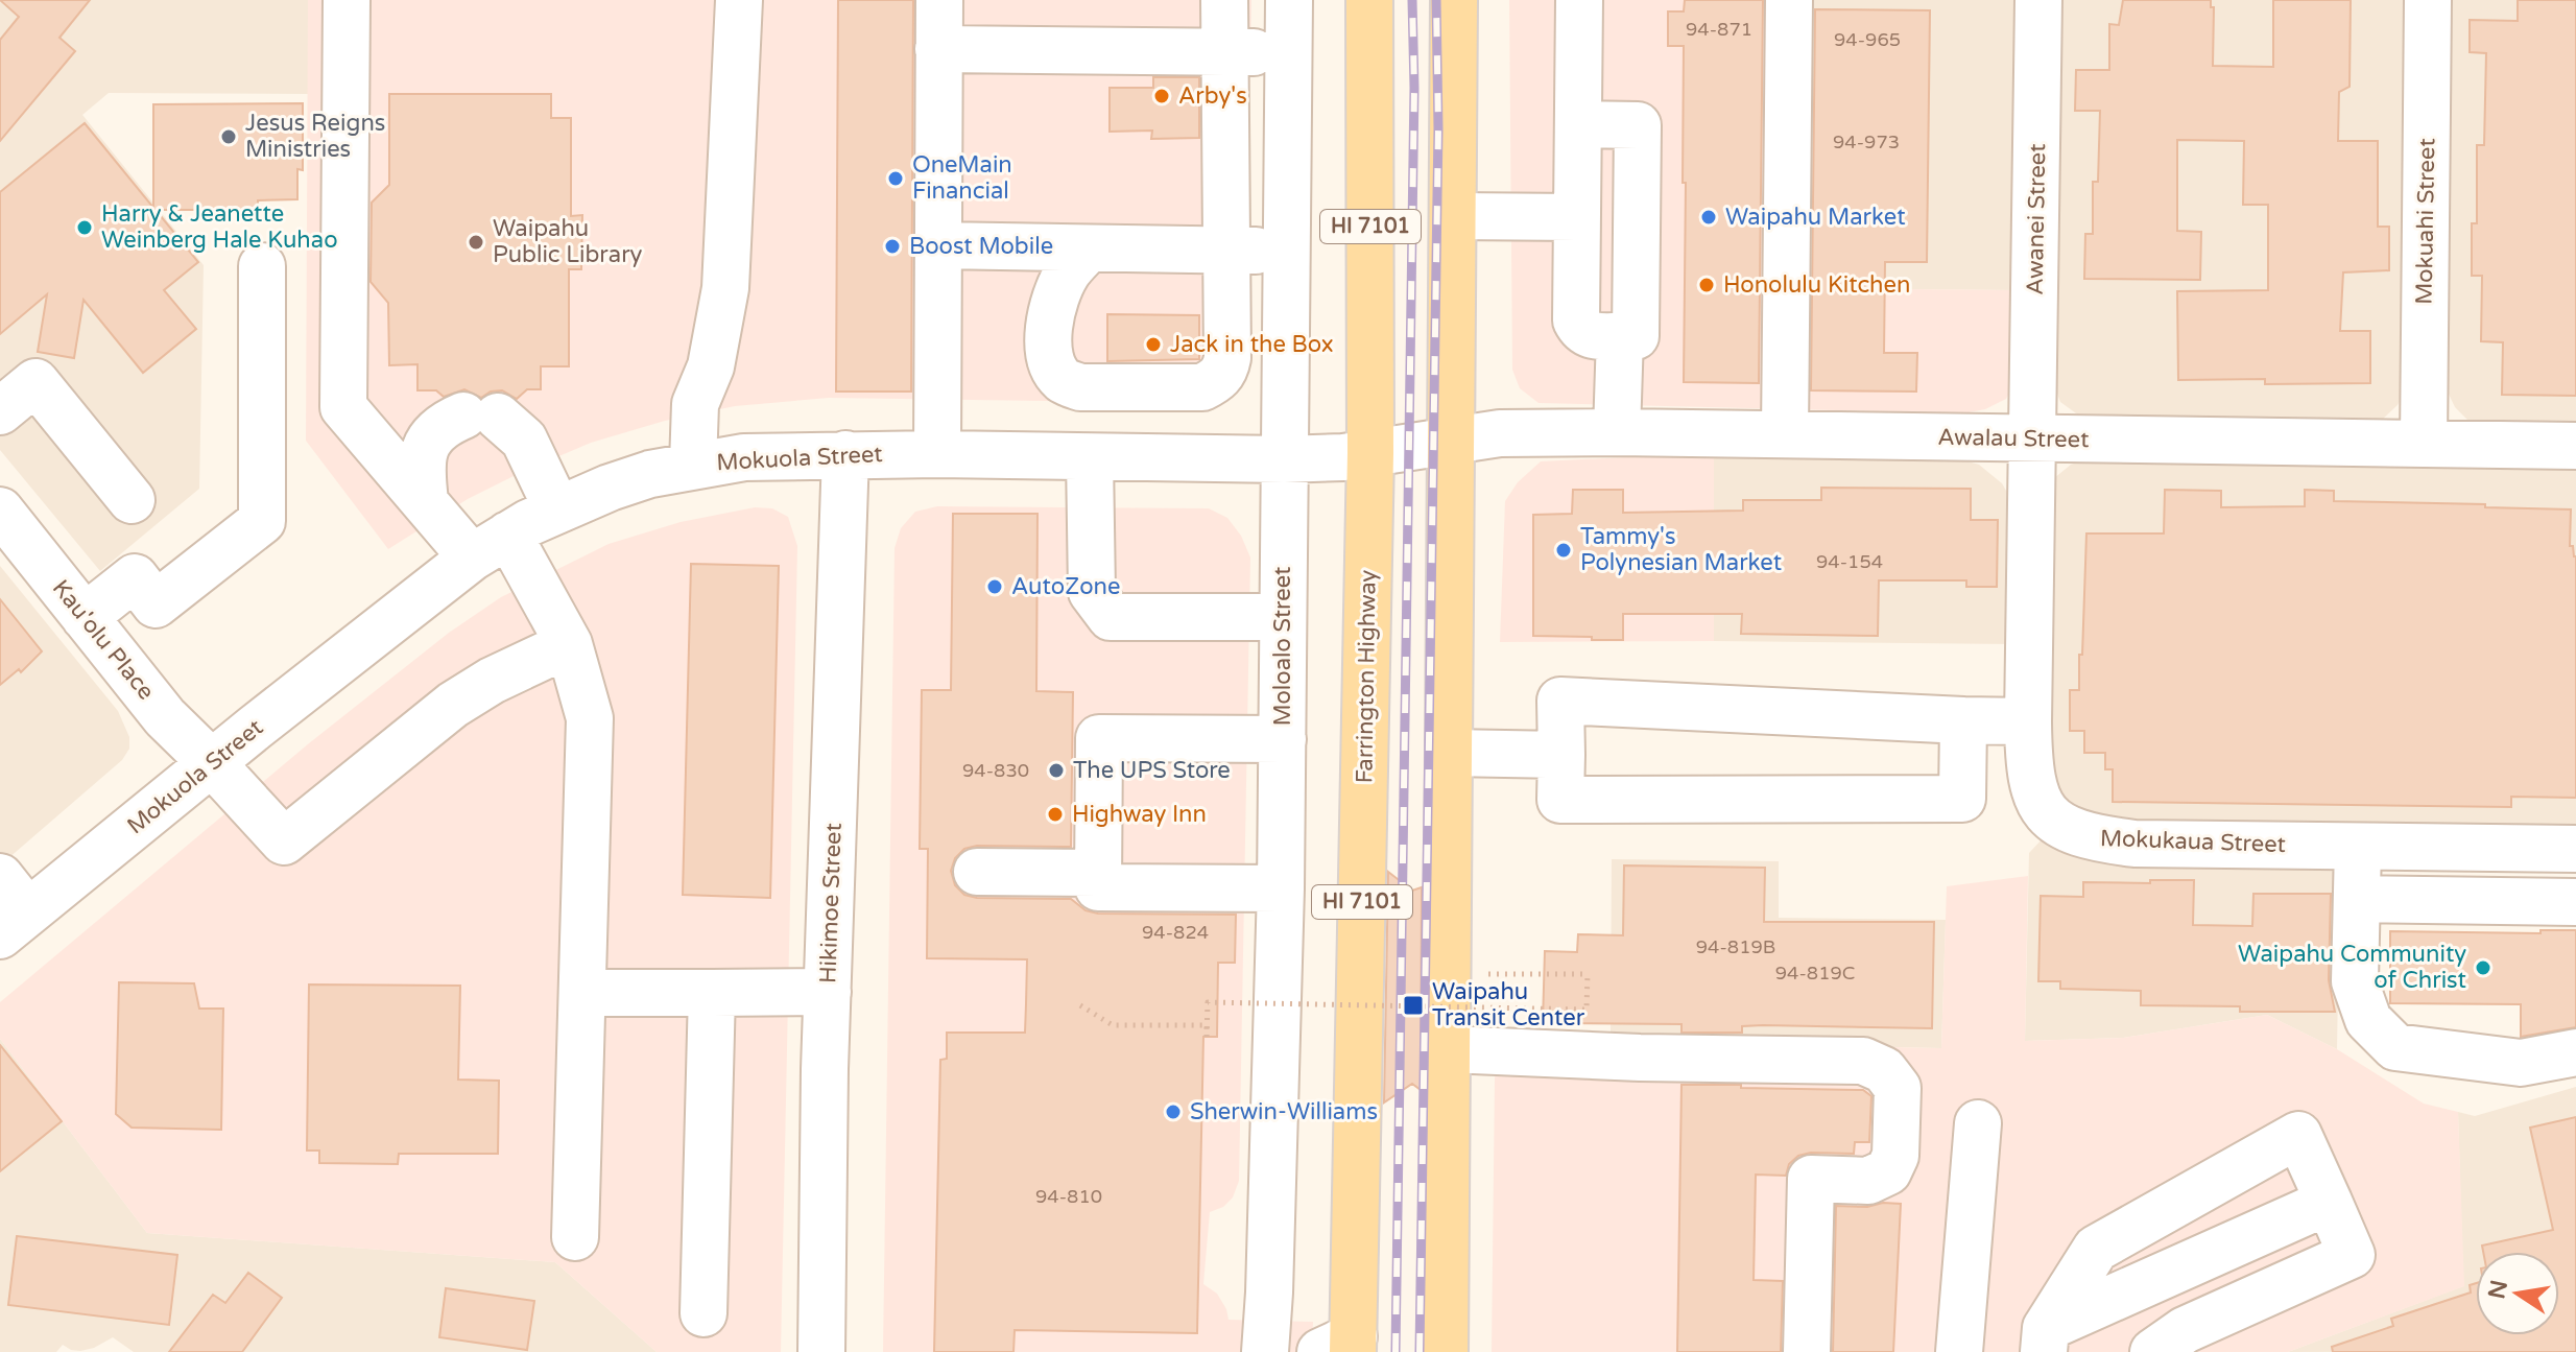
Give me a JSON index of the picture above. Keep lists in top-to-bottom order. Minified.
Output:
{"streets":{"main road":["HI 7101","Farrington Highway"],"street":["Awanei Street","Mokuahi Street","Awalau Street","Mokuola Street","Kau'olu Place","Moloalo Street","Mokukaua Street","Hikimoe Street"]},"crossings":[["Awanei Street","Awalau Street"],["Awanei Street","Mokukaua Street"],["Mokuahi Street","Awalau Street"],["HI 7101","Awalau Street"],["HI 7101","Mokuola Street"],["Awalau Street","Mokuola Street"],["Awalau Street","Mokukaua Street"],["Mokuola Street","Kau'olu Place"],["Mokuola Street","Moloalo Street"],["Mokuola Street","Farrington Highway"],["Mokuola Street","Hikimoe Street"]],"places":{"other":["Arby's","Jesus Reigns Ministries","OneMain Financial","Waipahu Market","Harry & Jeanette Weinberg Hale Kuhao","Waipahu Public Library","Boost Mobile","Honolulu Kitchen","Jack in the Box","Tammy's Polynesian Market","AutoZone","The UPS Store","Highway Inn","Waipahu Community of Christ","Sherwin-Williams"],"transit":["Waipahu Transit Center"]},"house_numbers":["94-871","94-965","94-973","94-154","94-830","94-824","94-819B","94-819C","94-810"],"north":"left"}
